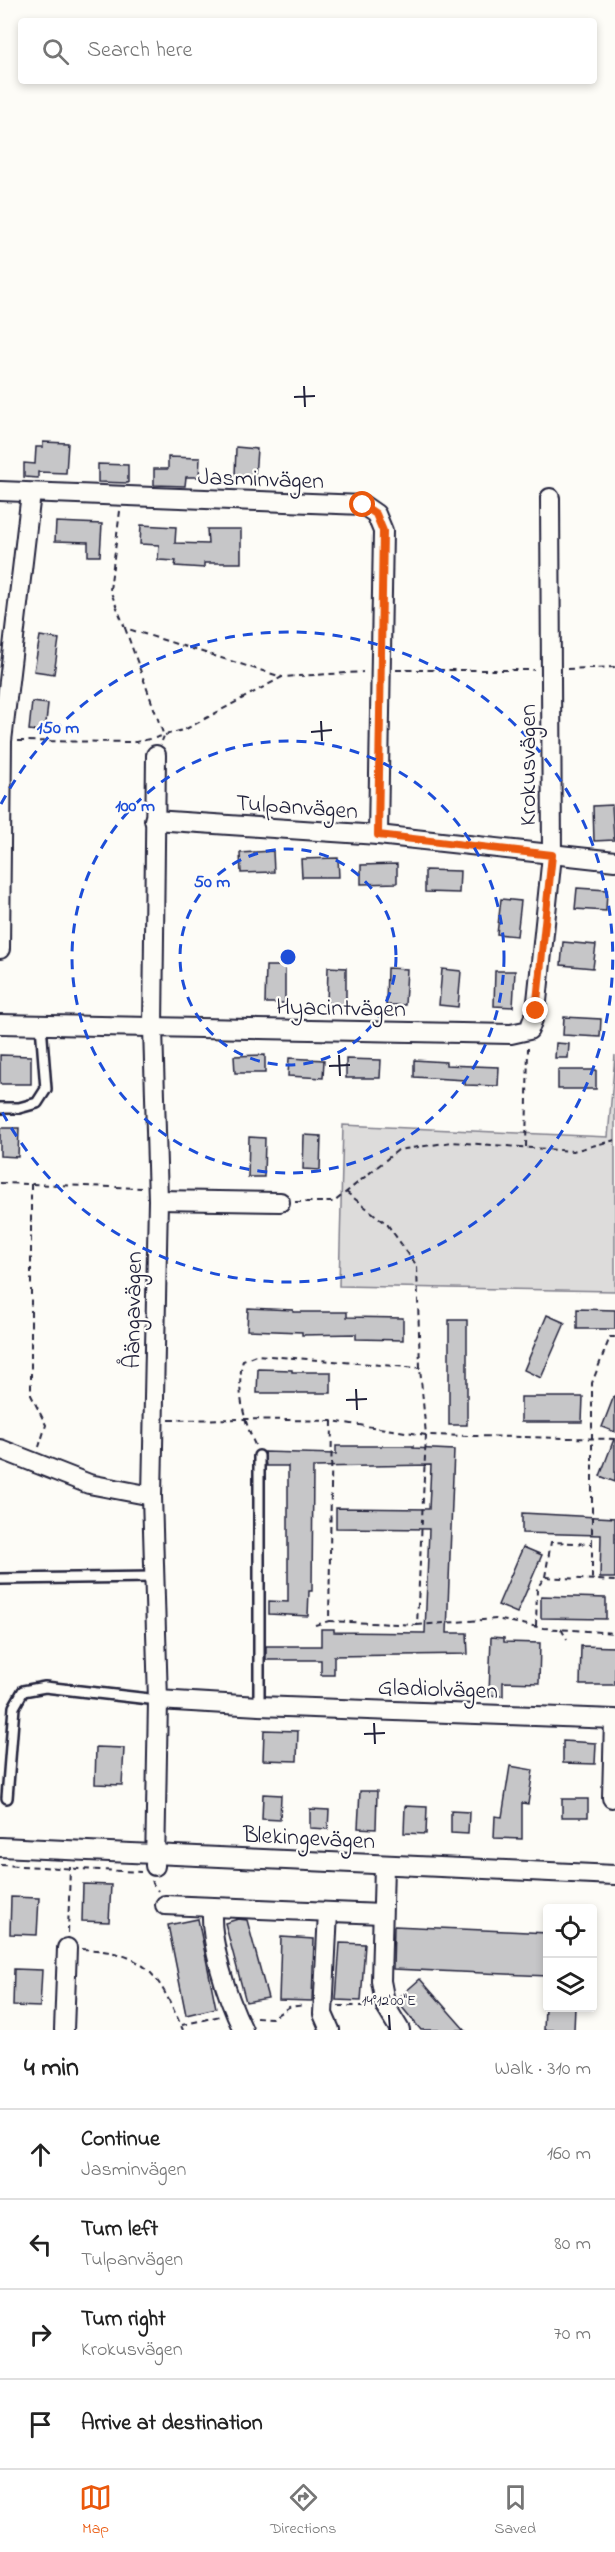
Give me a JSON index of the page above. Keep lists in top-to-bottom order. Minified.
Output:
{"streets":{"street":["Jasminvägen","Krokusvägen","Tulpanvägen","Hyacintvägen","Åängavägen","Gladiolvägen","Blekingevägen"]},"crossings":[["Jasminvägen","Tulpanvägen"],["Krokusvägen","Tulpanvägen"],["Krokusvägen","Hyacintvägen"],["Tulpanvägen","Åängavägen"],["Hyacintvägen","Åängavägen"],["Åängavägen","Gladiolvägen"],["Åängavägen","Blekingevägen"]],"page":{"search":"Search here","heading":["4 min","Walk · 310 m"],"list":[["Continue","Jasminvägen","160 m"],["Turn left","Tulpanvägen","80 m"],["Turn right","Krokusvägen","70 m"],"Arrive at destination"],"nav":["Map","Directions","Saved"]},"coordinates":["14°12'00\"E"],"rings":["150 m","100 m","50 m"]}
